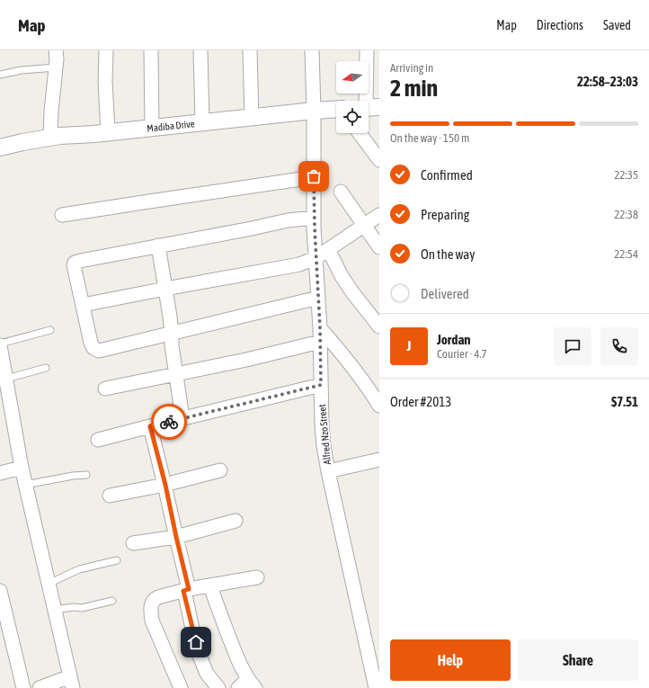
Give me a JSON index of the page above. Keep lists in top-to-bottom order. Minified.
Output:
{"streets":{"street":["Madiba Drive","Alfred Nzo Street"]},"crossings":[["Madiba Drive","Alfred Nzo Street"]],"north":"left","page":{"header":"Map","nav":["Map","Directions","Saved"],"heading":["2 min","Arriving in","22:58–23:03"],"panel":["Jordan","Courier · 4.7","Order #2013","$7.51"],"bar":"On the way · 150 m","list":[["Confirmed","22:35"],["Preparing","22:38"],["On the way","22:54"],"Delivered"],"round":"J","buttons":["Help","Share"]}}
